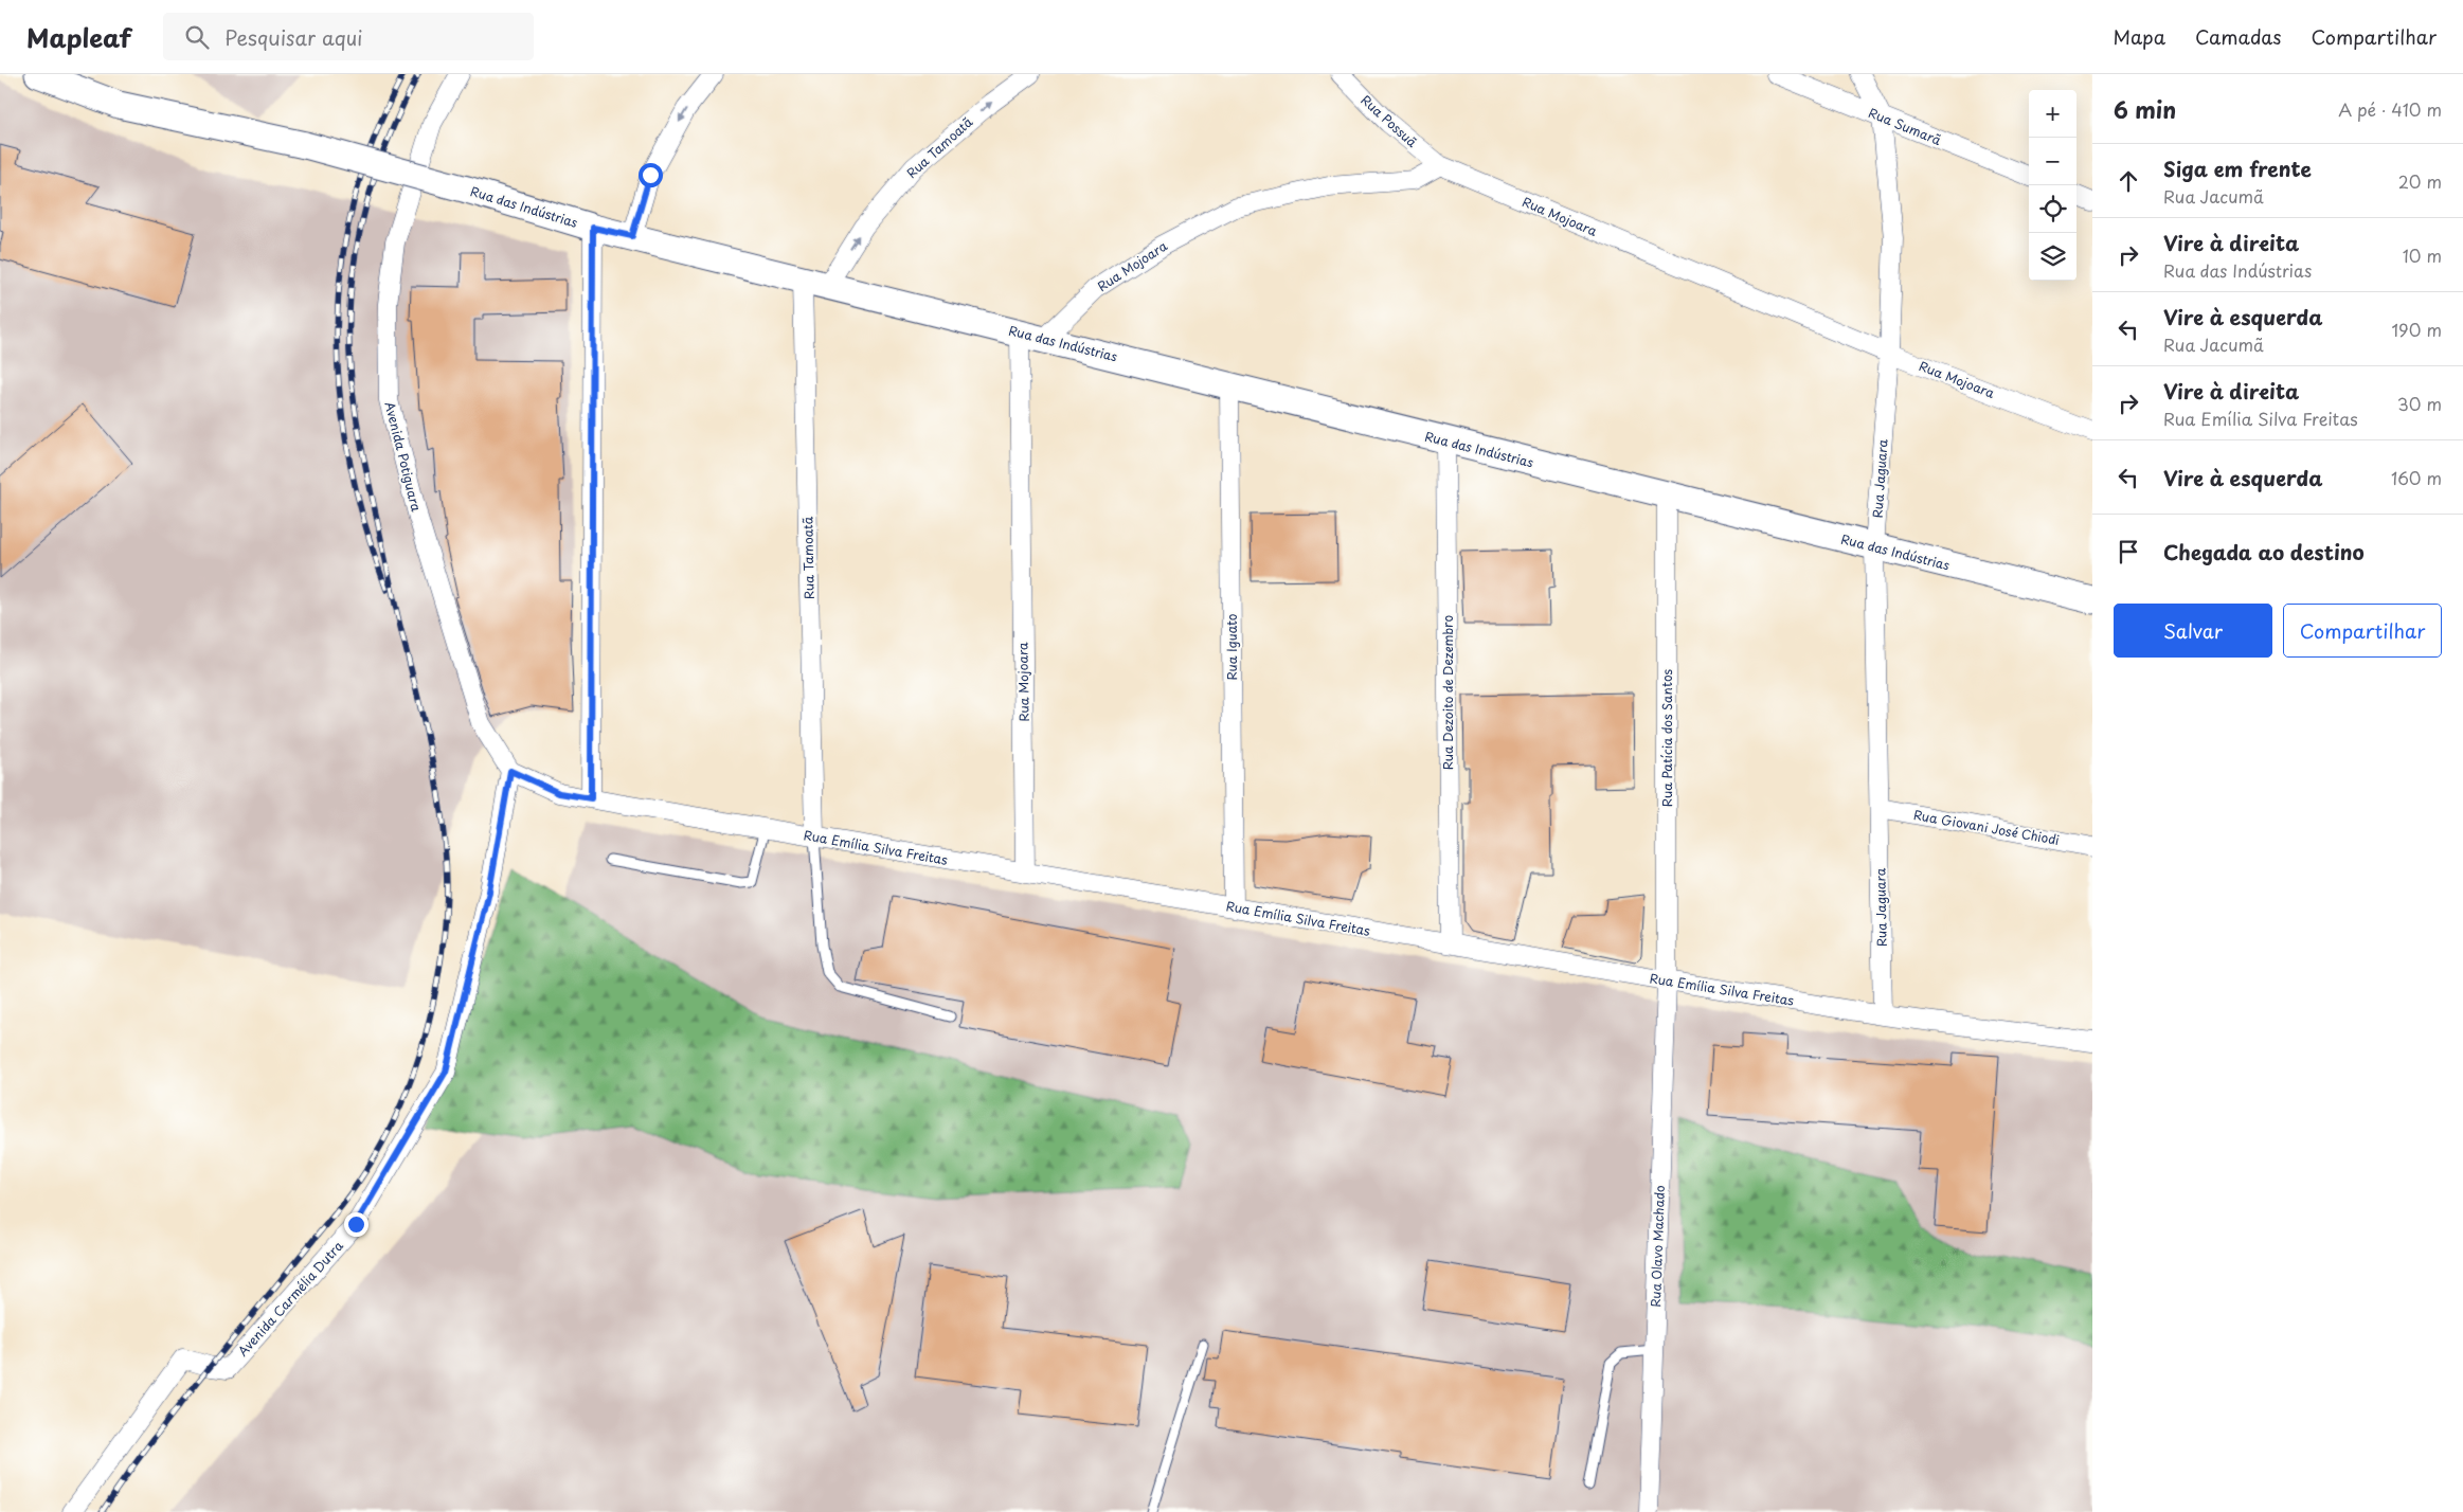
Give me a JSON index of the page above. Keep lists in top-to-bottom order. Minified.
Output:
{"streets":{"street":["Rua Possuã","Rua Sumarã","Rua Tamoatã","Rua das Indústrias","Rua Mojoara","Avenida Potiguara","Rua Jaguara","Rua Iguato","Rua Dezoito de Dezembro","Rua Patícia dos Santos","Rua Giovani José Chiodi","Rua Emília Silva Freitas","Rua Olavo Machado","Avenida Carmélia Dutra"]},"crossings":[["Rua Possuã","Rua Mojoara"],["Rua Sumarã","Rua Jaguara"],["Rua Tamoatã","Rua das Indústrias"],["Rua Tamoatã","Rua Emília Silva Freitas"],["Rua das Indústrias","Rua Mojoara"],["Rua das Indústrias","Rua Jaguara"],["Rua das Indústrias","Rua Iguato"],["Rua das Indústrias","Rua Dezoito de Dezembro"],["Rua das Indústrias","Rua Patícia dos Santos"],["Rua Mojoara","Rua Jaguara"],["Rua Mojoara","Rua Emília Silva Freitas"],["Avenida Potiguara","Rua Emília Silva Freitas"],["Avenida Potiguara","Avenida Carmélia Dutra"],["Rua Jaguara","Rua Giovani José Chiodi"],["Rua Jaguara","Rua Emília Silva Freitas"],["Rua Iguato","Rua Emília Silva Freitas"],["Rua Dezoito de Dezembro","Rua Emília Silva Freitas"],["Rua Patícia dos Santos","Rua Emília Silva Freitas"],["Rua Patícia dos Santos","Rua Olavo Machado"],["Rua Emília Silva Freitas","Rua Olavo Machado"],["Rua Emília Silva Freitas","Avenida Carmélia Dutra"]],"one_way":["Rua Tamoatã"],"page":{"header":"Mapleaf","search":"Pesquisar aqui","nav":["Mapa","Camadas","Compartilhar"],"heading":["6 min","A pé · 410 m"],"map_buttons":["+","−"],"list":[["Siga em frente","Rua Jacumã","20 m"],["Vire à direita","Rua das Indústrias","10 m"],["Vire à esquerda","Rua Jacumã","190 m"],["Vire à direita","Rua Emília Silva Freitas","30 m"],["Vire à esquerda","160 m"],"Chegada ao destino"],"buttons":["Salvar","Compartilhar"]}}
